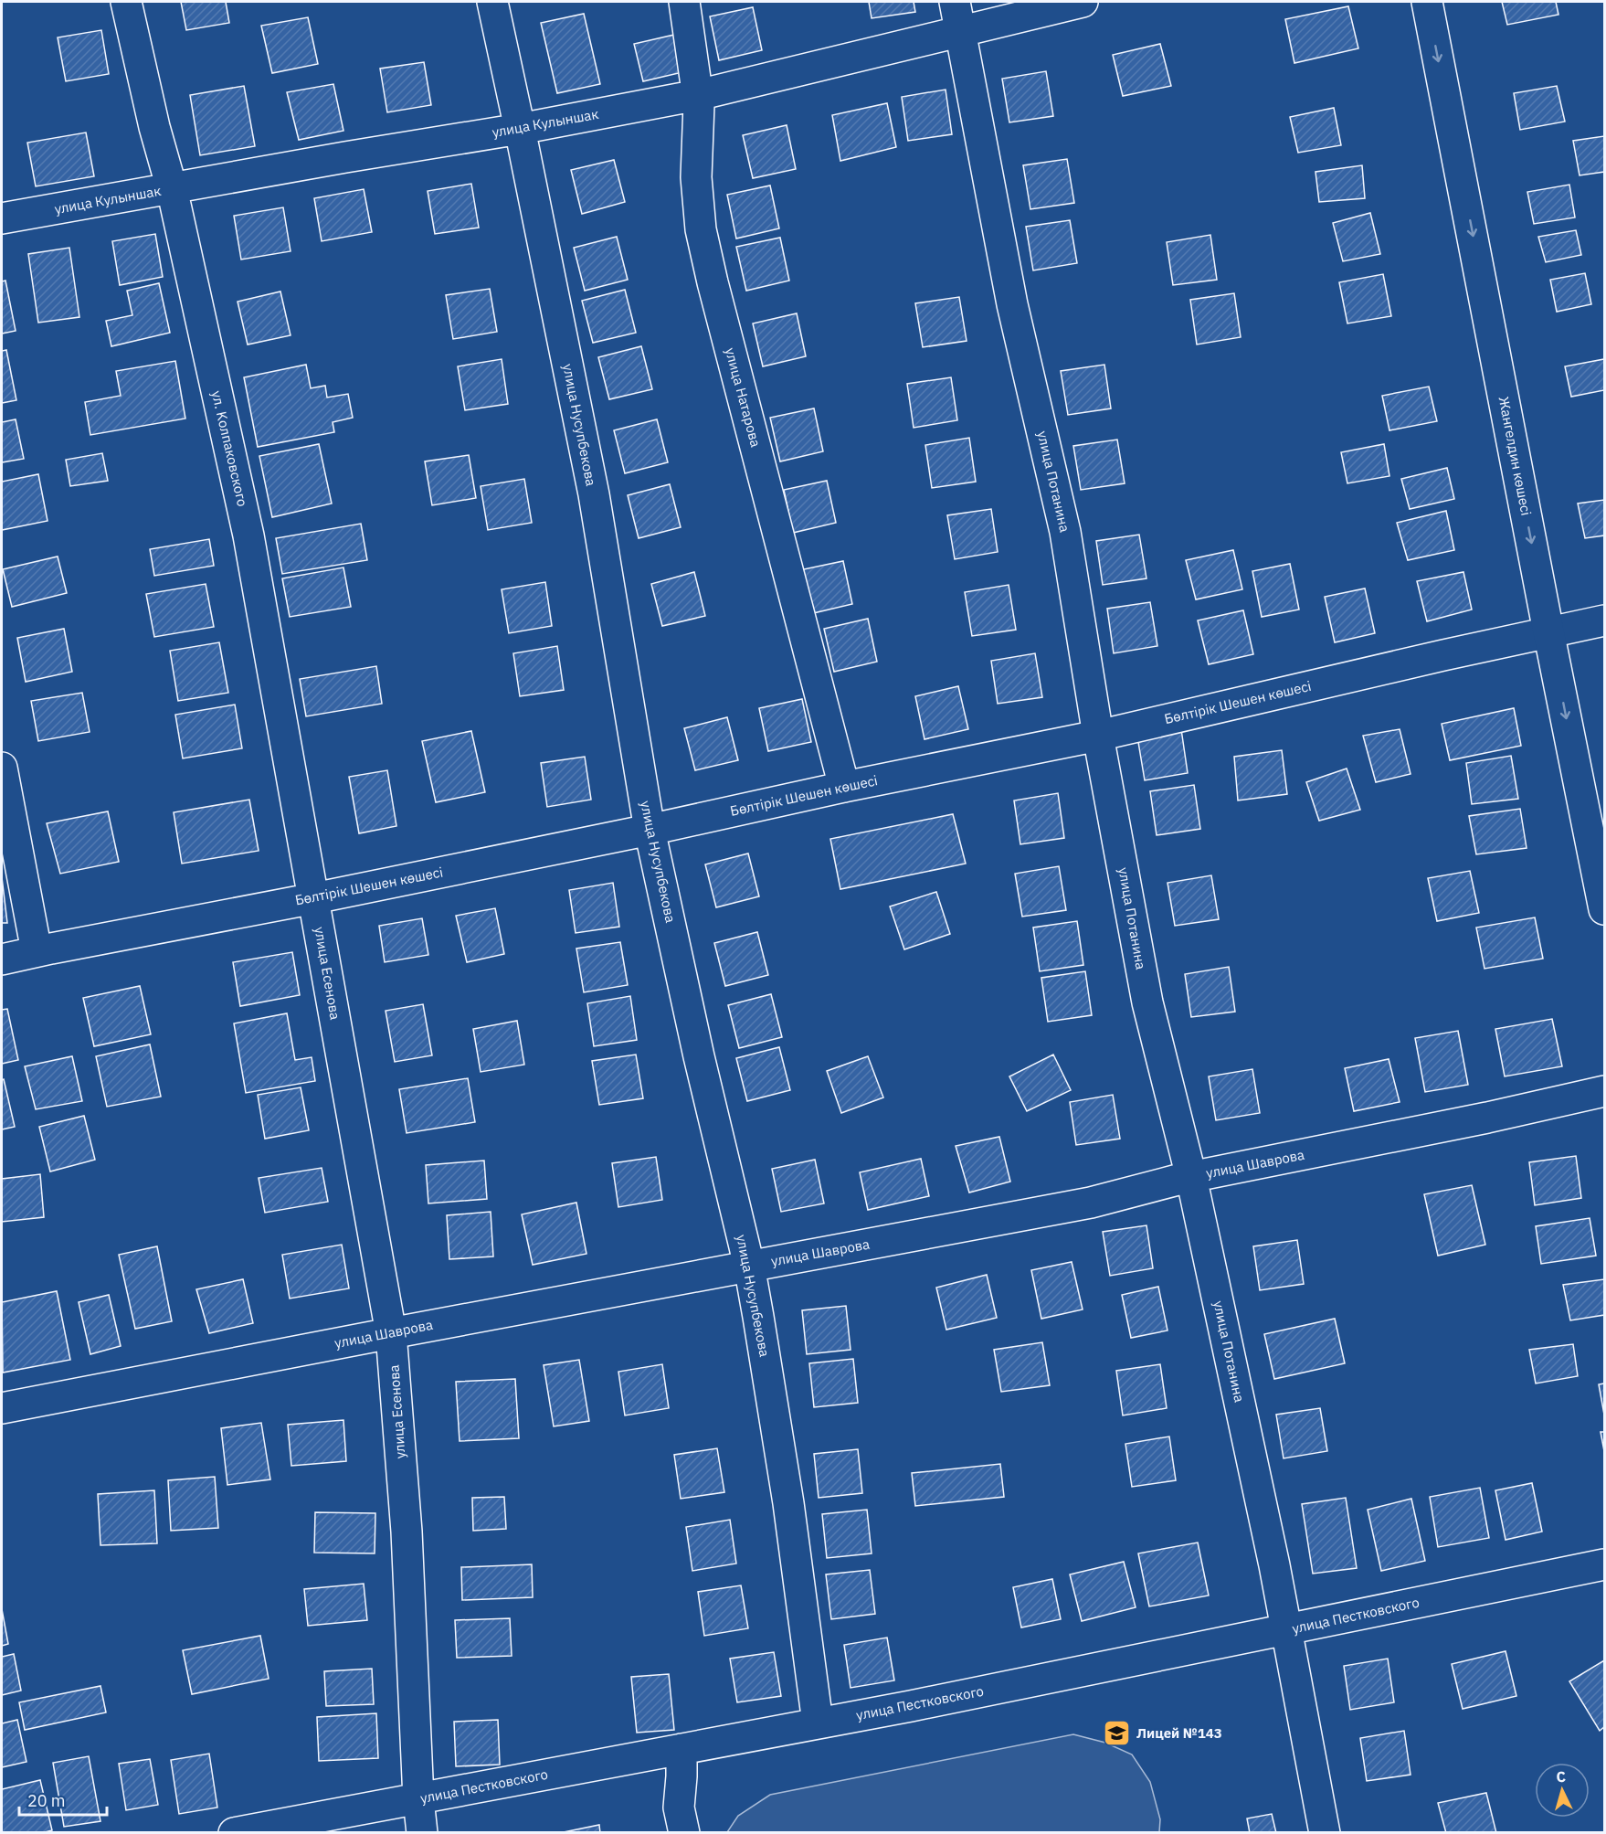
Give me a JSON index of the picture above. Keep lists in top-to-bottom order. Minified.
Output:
{"streets":{"street":["улица Кулыншак","улица Натарова","улица Нусупбекова","ул. Kолпаковского","Жангелдин көшесі","улица Потанина","Бөлтірік Шешен көшесі","улица Есенова","улица Шаврова","улица Пестковского"]},"crossings":[["улица Кулыншак","улица Натарова"],["улица Кулыншак","улица Нусупбекова"],["улица Кулыншак","ул. Kолпаковского"],["улица Кулыншак","улица Потанина"],["улица Натарова","Бөлтірік Шешен көшесі"],["улица Нусупбекова","Бөлтірік Шешен көшесі"],["улица Нусупбекова","улица Шаврова"],["улица Нусупбекова","улица Пестковского"],["ул. Kолпаковского","Бөлтірік Шешен көшесі"],["ул. Kолпаковского","улица Есенова"],["Жангелдин көшесі","Бөлтірік Шешен көшесі"],["улица Потанина","Бөлтірік Шешен көшесі"],["улица Потанина","улица Шаврова"],["улица Потанина","улица Пестковского"],["Бөлтірік Шешен көшесі","улица Есенова"],["улица Есенова","улица Шаврова"],["улица Есенова","улица Пестковского"]],"one_way":["Жангелдин көшесі"],"places":{"school or university":["Лицей №143"]},"scale_bar":"20 m","north":"top"}
